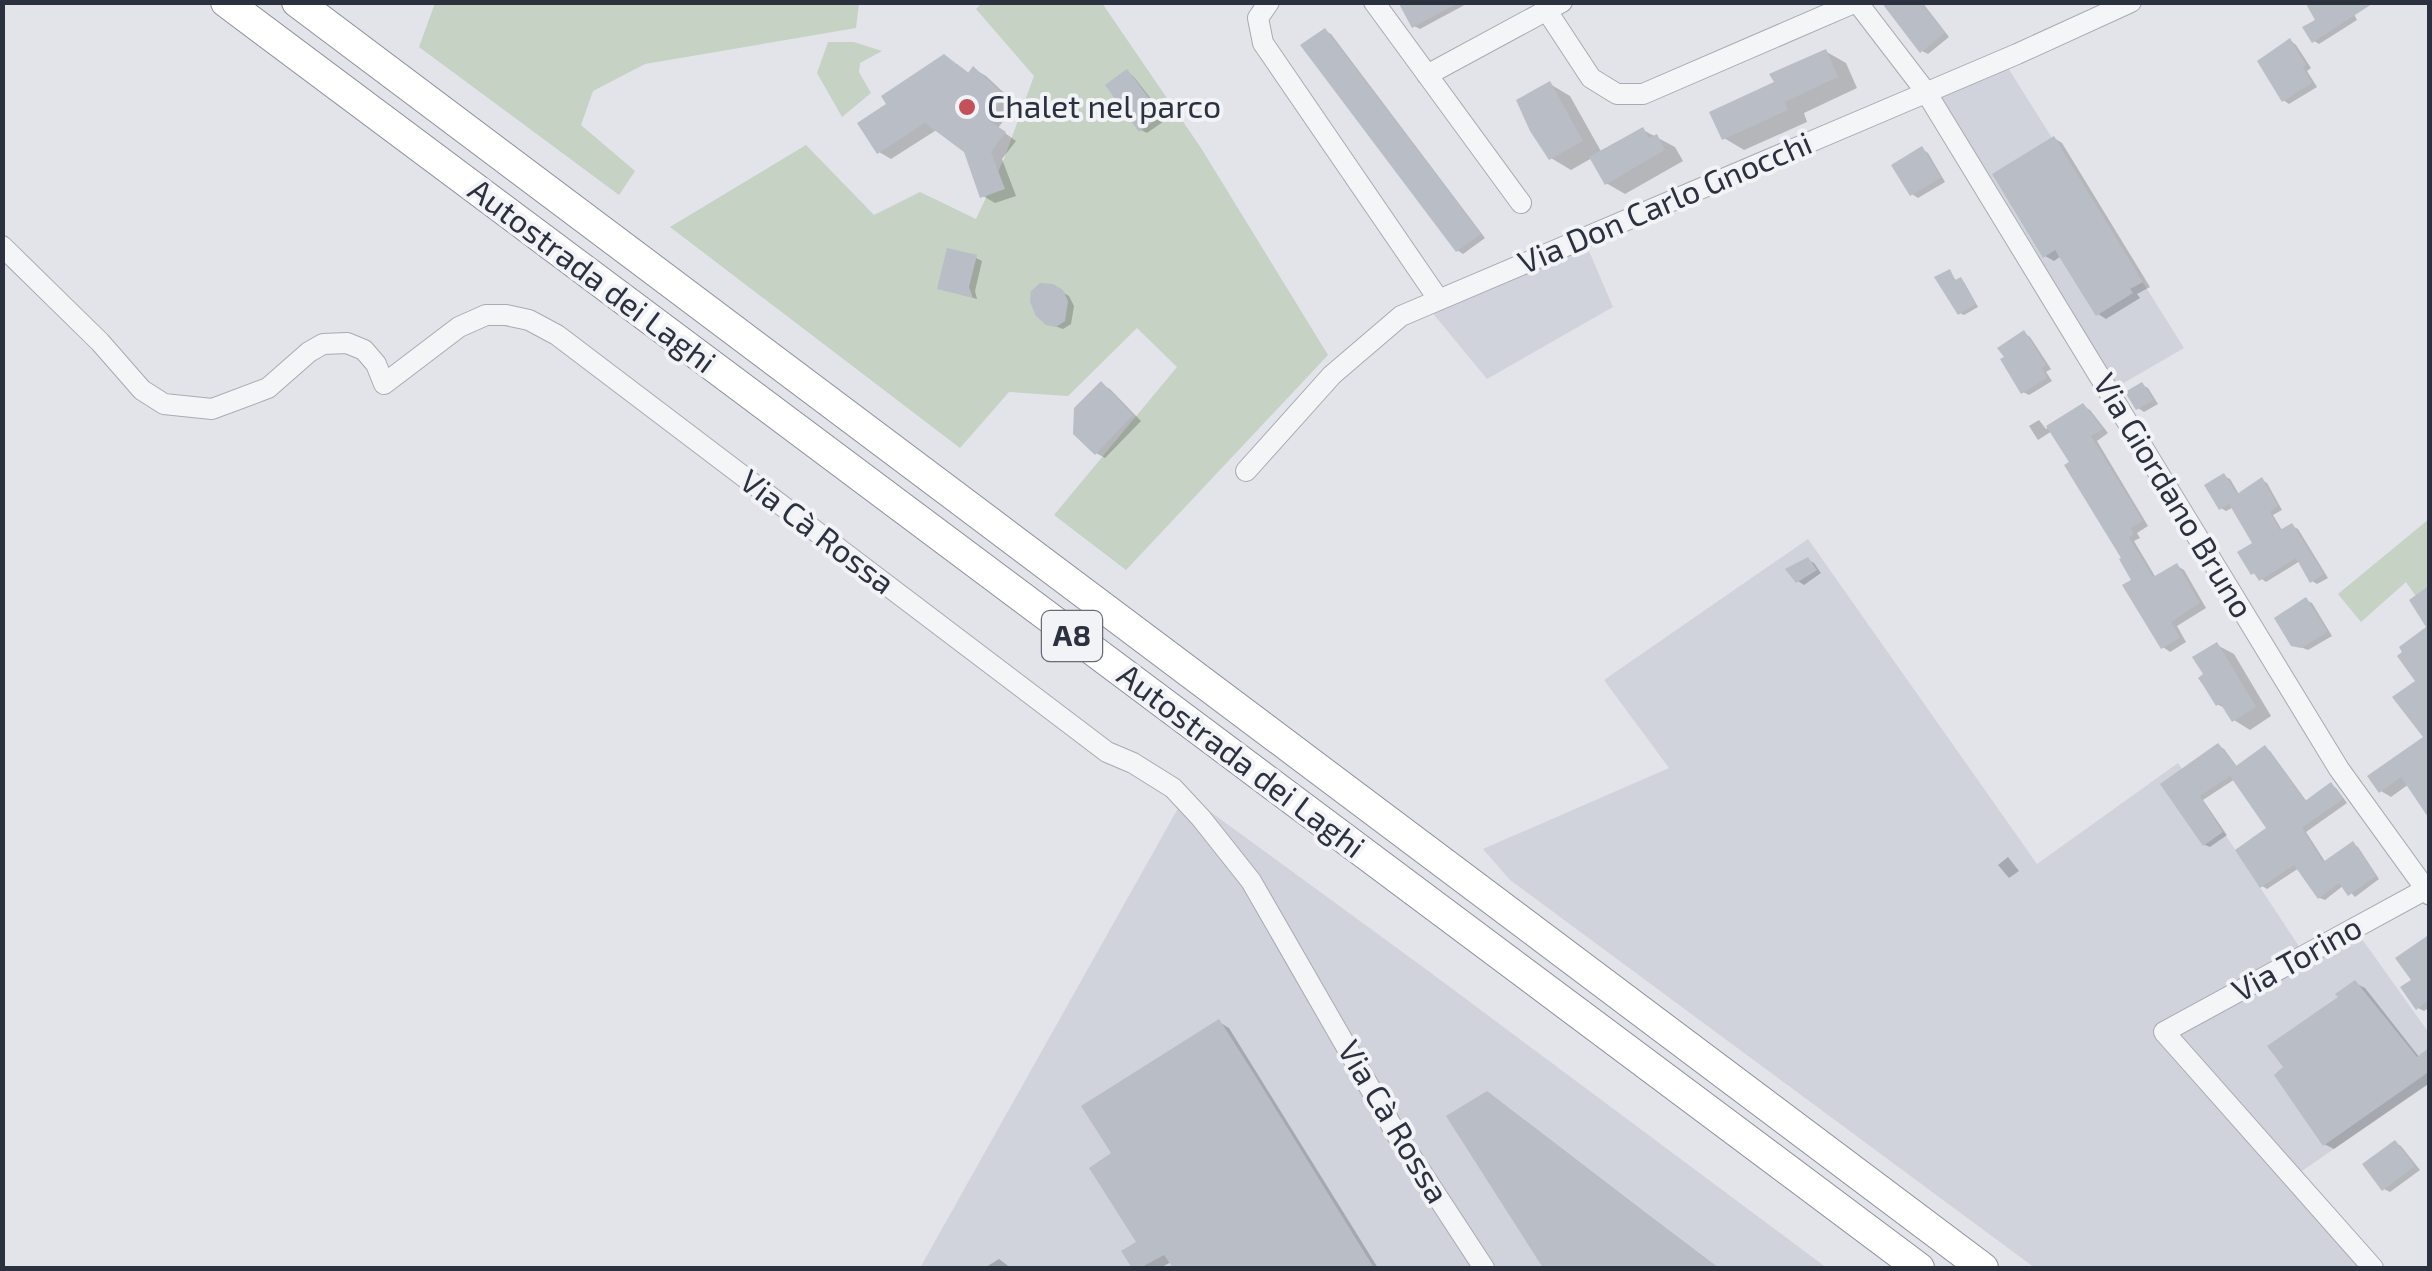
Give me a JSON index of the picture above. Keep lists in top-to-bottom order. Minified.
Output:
{"streets":{"highway":["Autostrada dei Laghi","A8"],"street":["Via Don Carlo Gnocchi","Via Giordano Bruno","Via Cà Rossa","Via Torino"]},"crossings":[["Via Don Carlo Gnocchi","Via Giordano Bruno"],["Via Giordano Bruno","Via Torino"]],"places":["Chalet nel parco"]}
